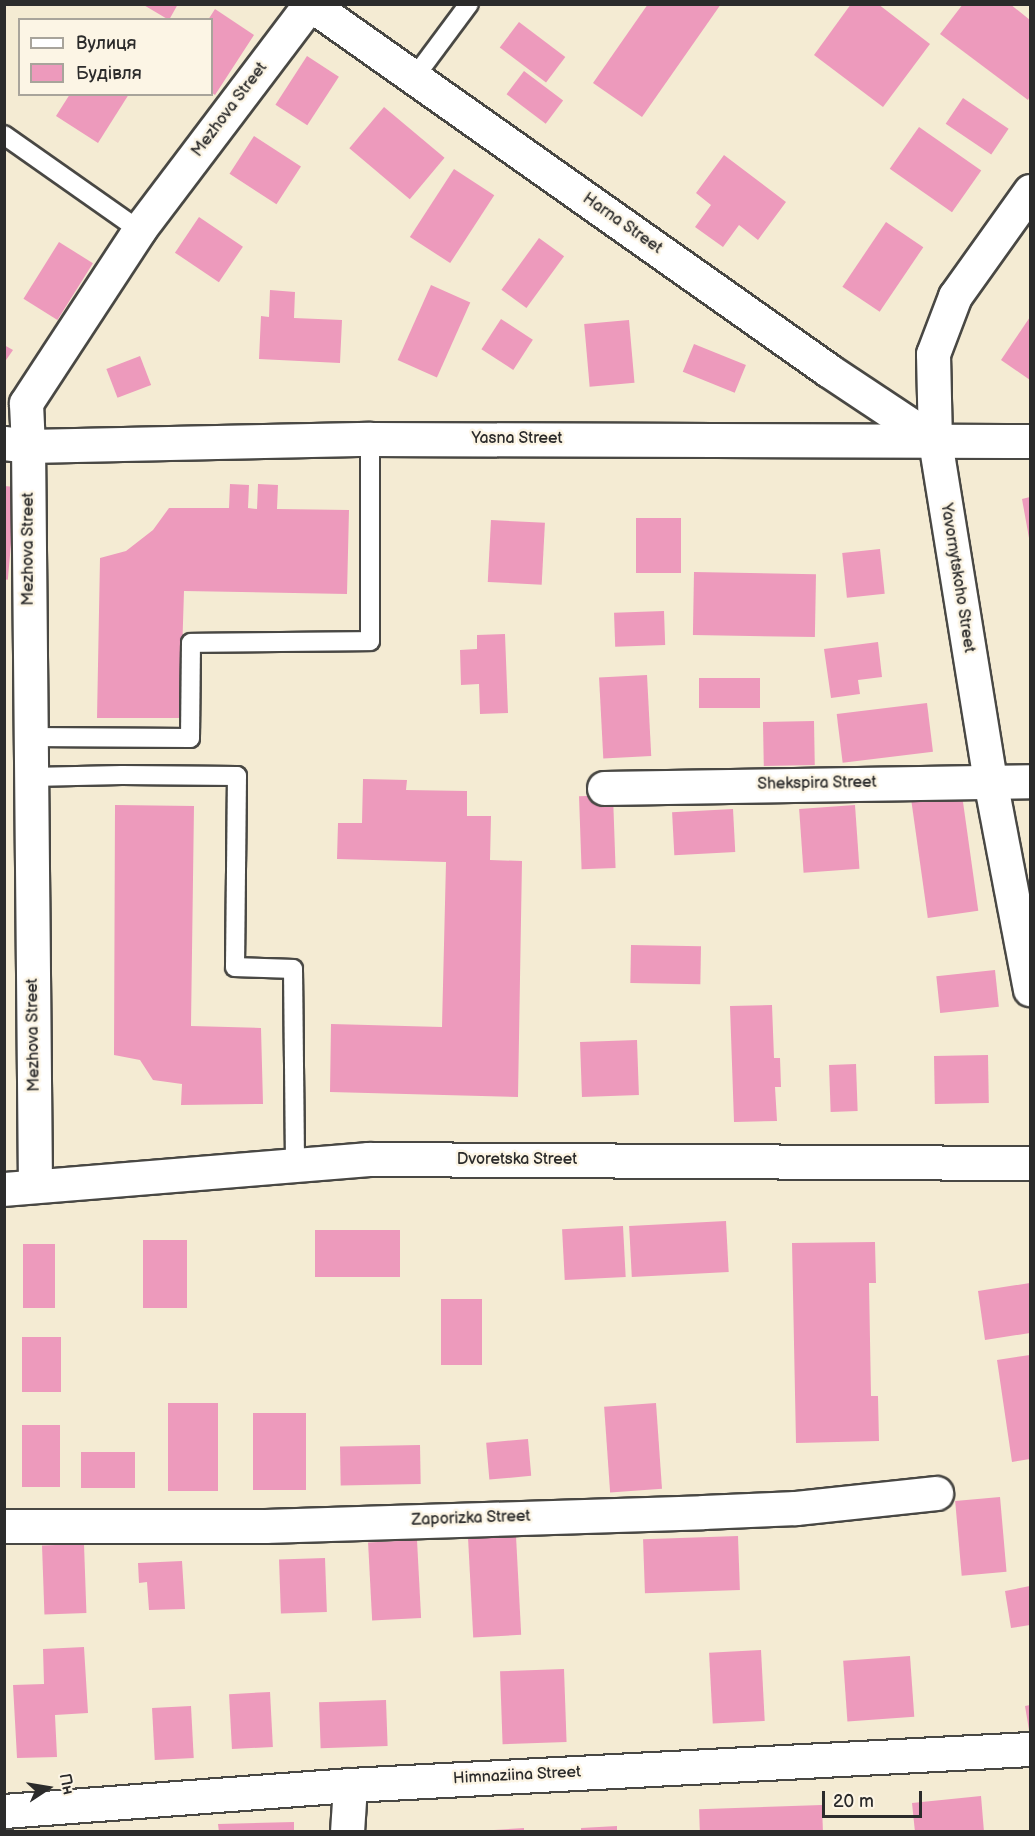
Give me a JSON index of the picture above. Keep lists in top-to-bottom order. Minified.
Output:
{"streets":{"street":["Mezhova Street","Harna Street","Yasna Street","Yavornytskoho Street","Shekspira Street","Dvoretska Street","Zaporizka Street","Himnaziina Street"]},"crossings":[["Mezhova Street","Harna Street"],["Mezhova Street","Yasna Street"],["Mezhova Street","Dvoretska Street"],["Harna Street","Yasna Street"],["Harna Street","Yavornytskoho Street"],["Yasna Street","Yavornytskoho Street"],["Yavornytskoho Street","Shekspira Street"]],"legend":["Вулиця","Будівля"],"scale_bar":"20 m","north":"right"}
